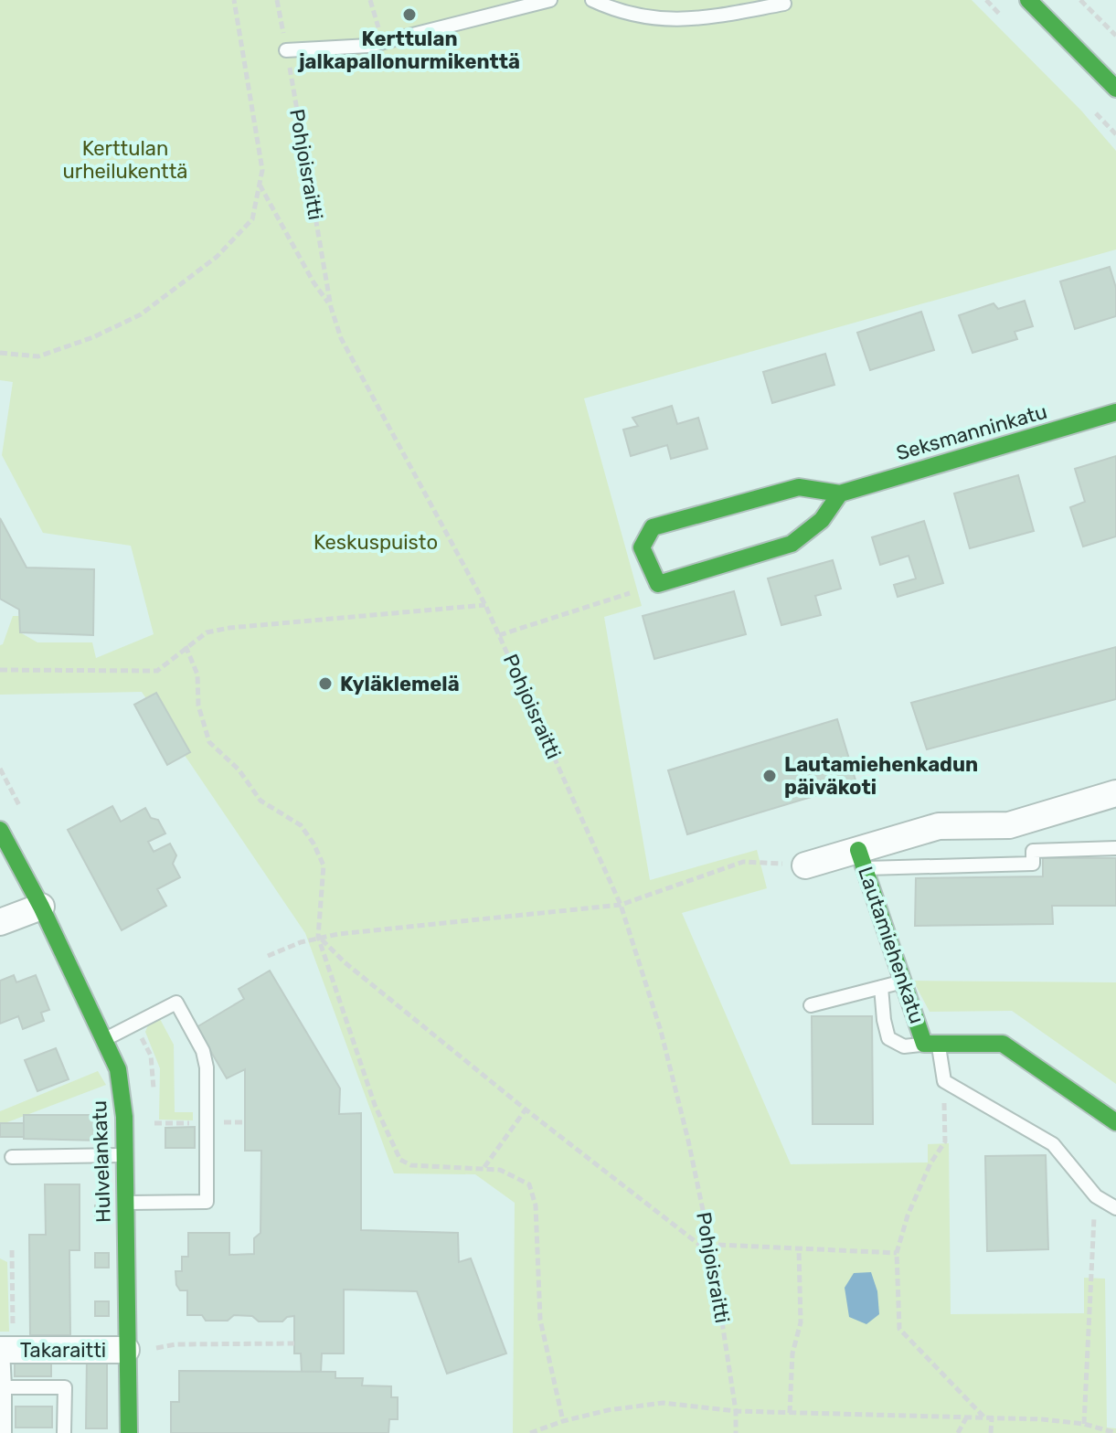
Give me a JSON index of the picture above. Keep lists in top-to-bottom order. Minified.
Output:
{"streets":{"street":["Seksmanninkatu","Lautamiehenkatu","Hulvelankatu","Takaraitti"],"path":["Pohjoisraitti"]},"crossings":[["Hulvelankatu","Takaraitti"]],"parks":["Kerttulan urheilukenttä","Keskuspuisto"],"places":["Kerttulan jalkapallonurmikenttä","Kyläklemelä","Lautamiehenkadun päiväkoti"]}
